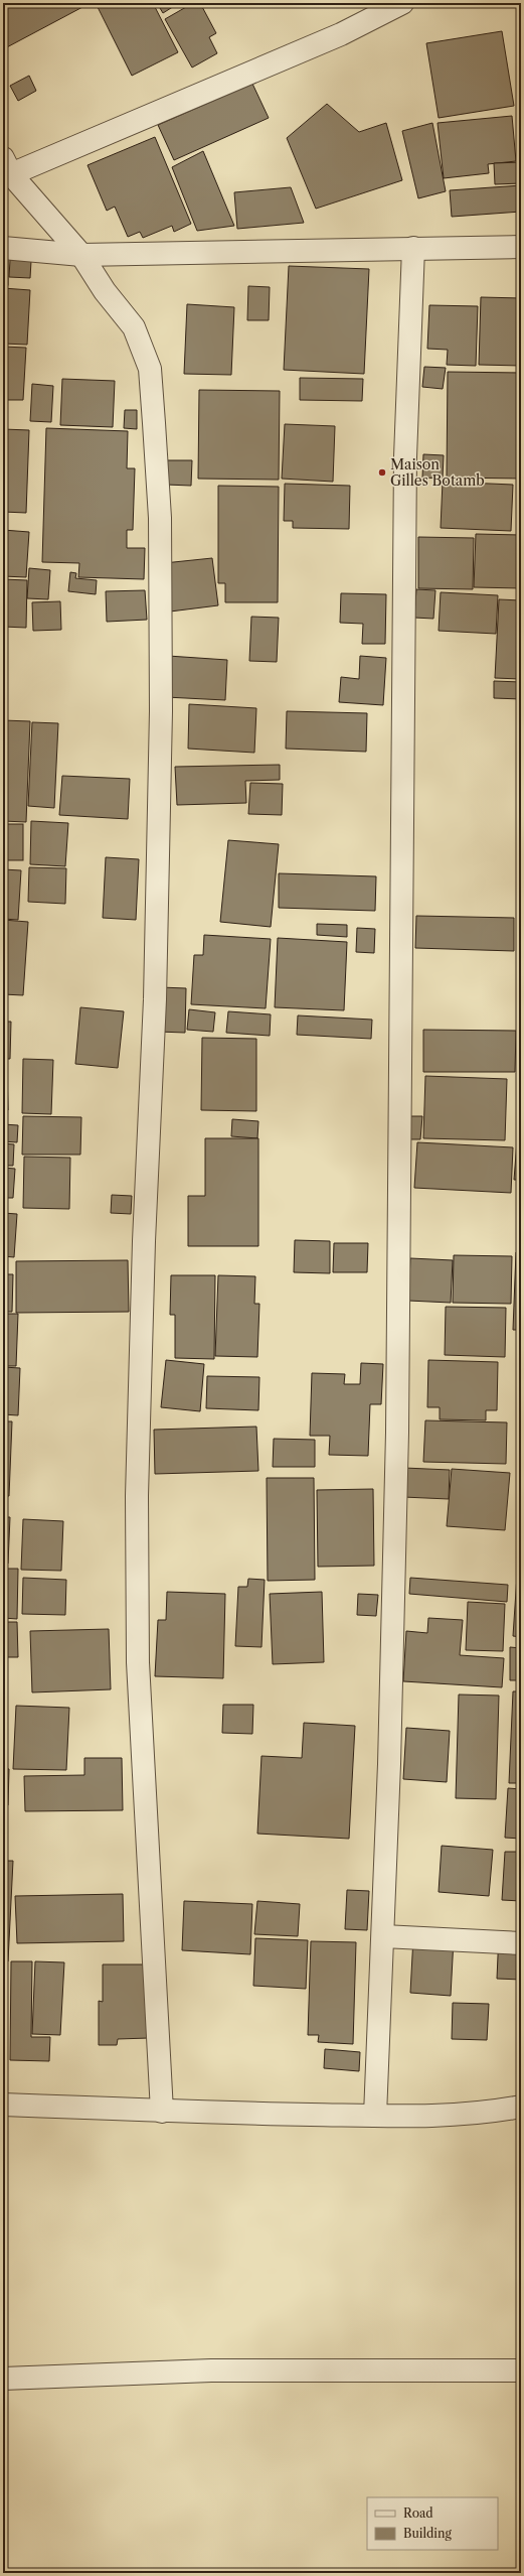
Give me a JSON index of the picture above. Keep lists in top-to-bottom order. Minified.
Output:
{"places":["Maison Gilles Botamb"],"legend":["Road","Building"]}
